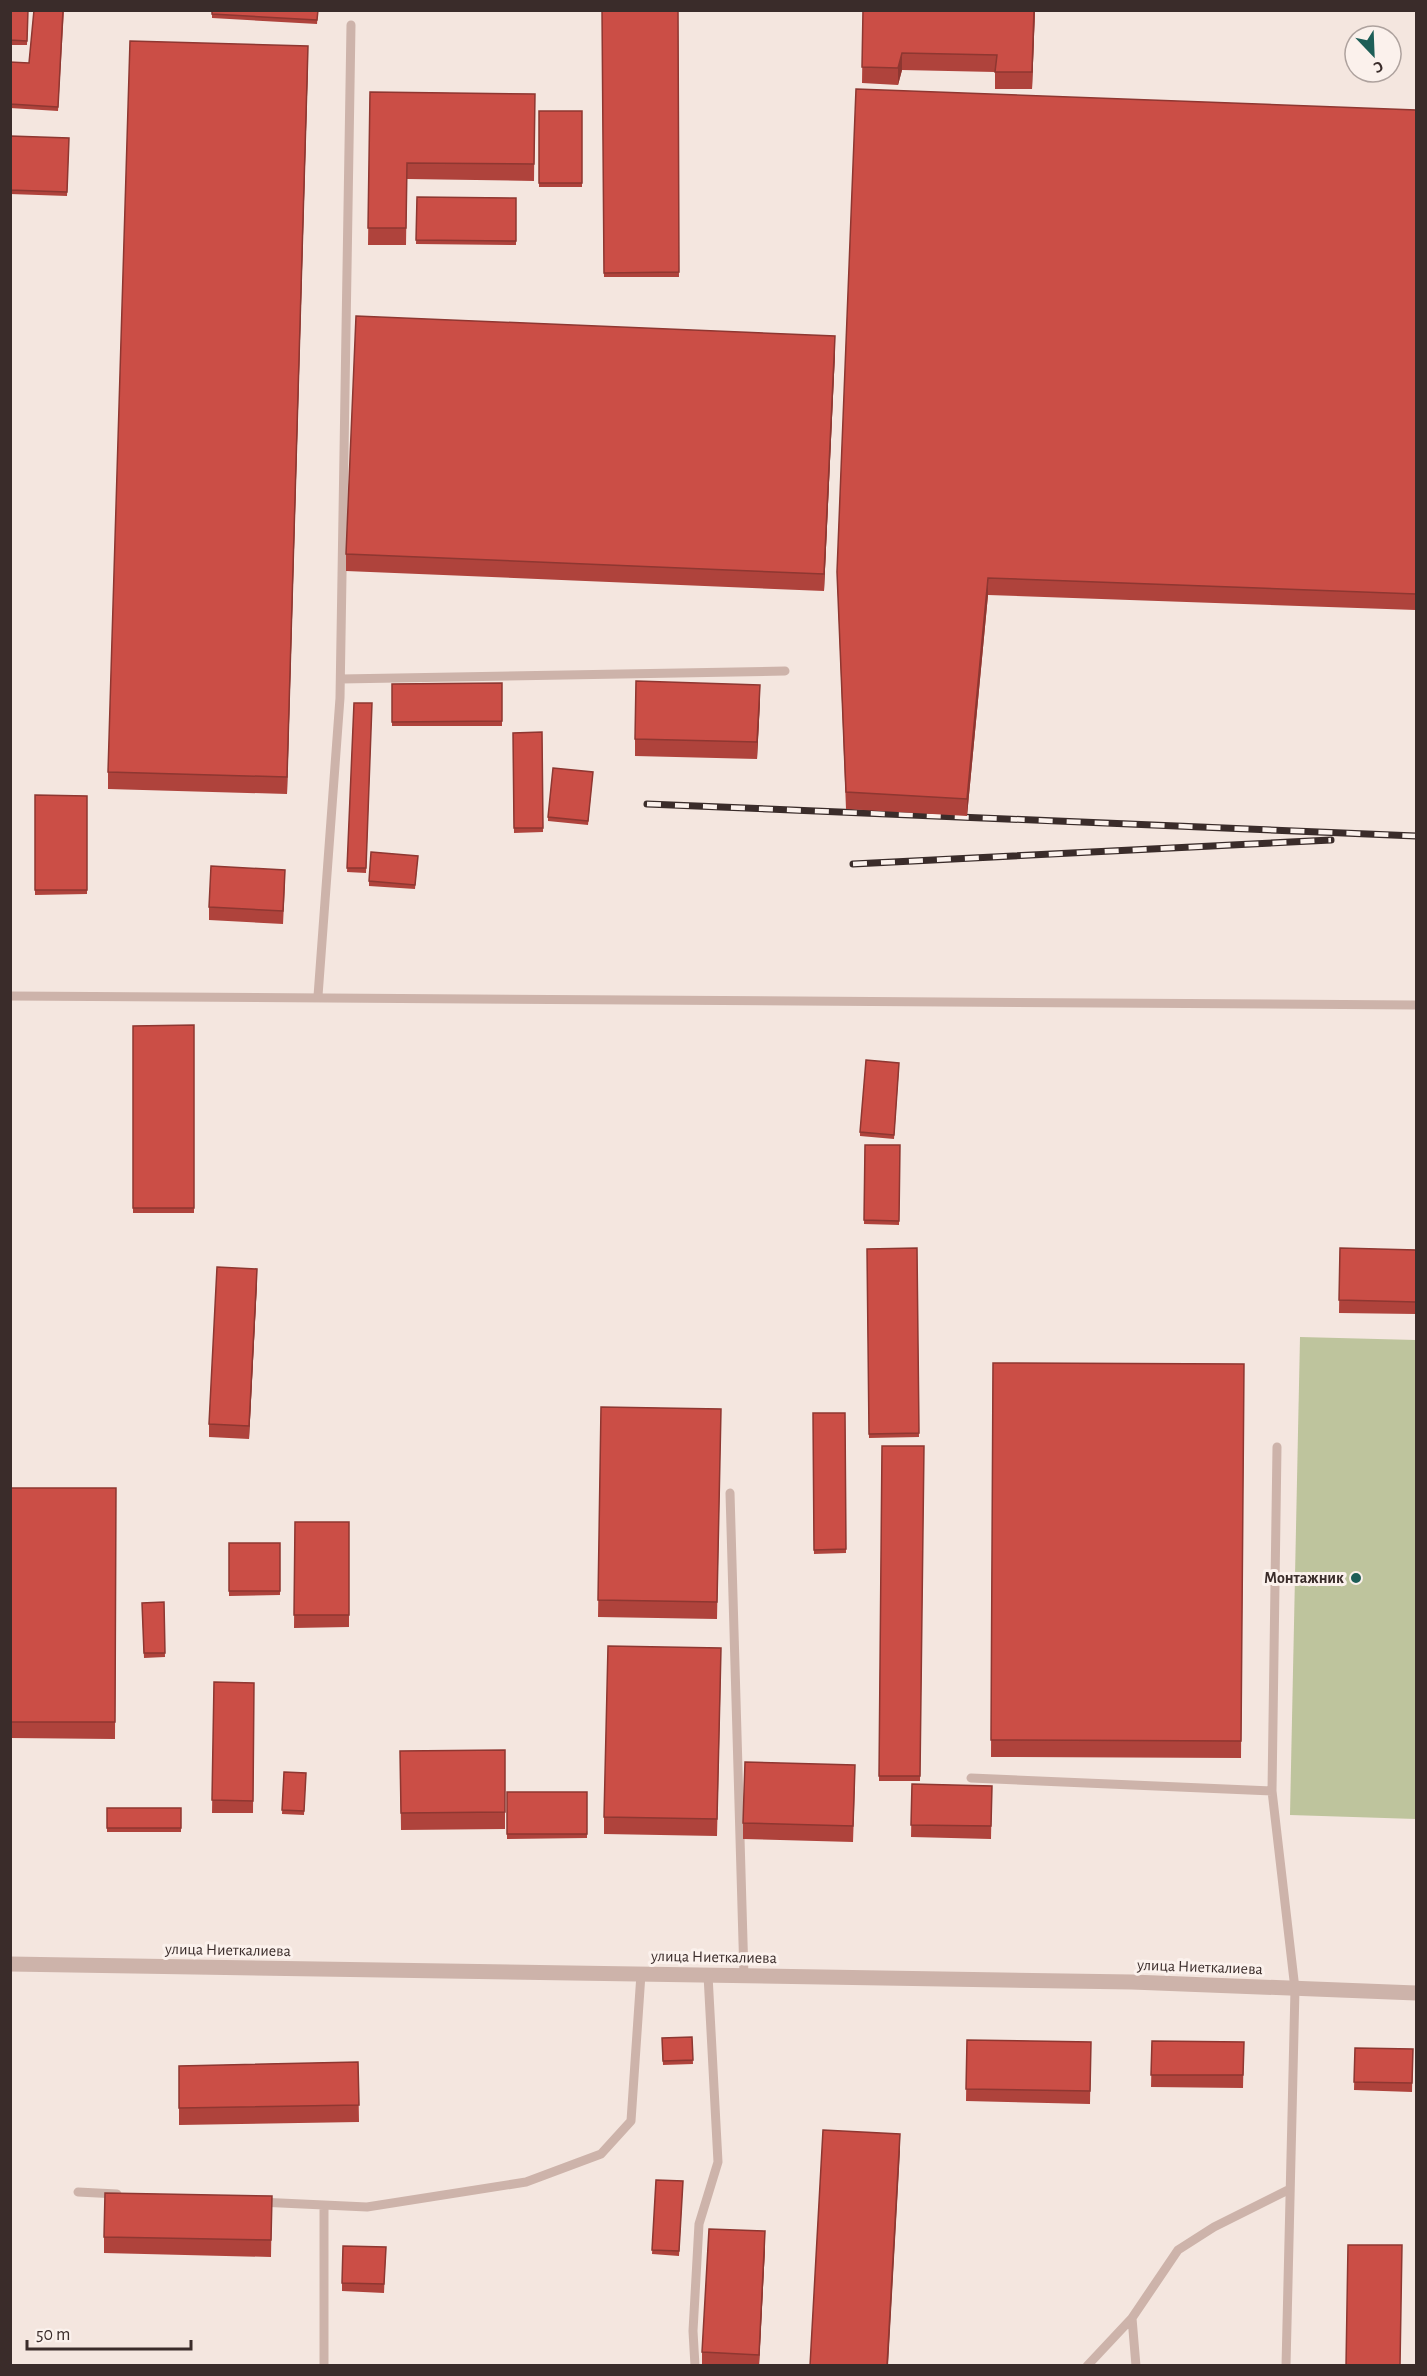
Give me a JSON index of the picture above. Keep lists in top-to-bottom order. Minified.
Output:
{"streets":{"street":["улица Ниеткалиева"]},"places":["Монтажник"],"scale_bar":"50 m","north":"bottom right"}
